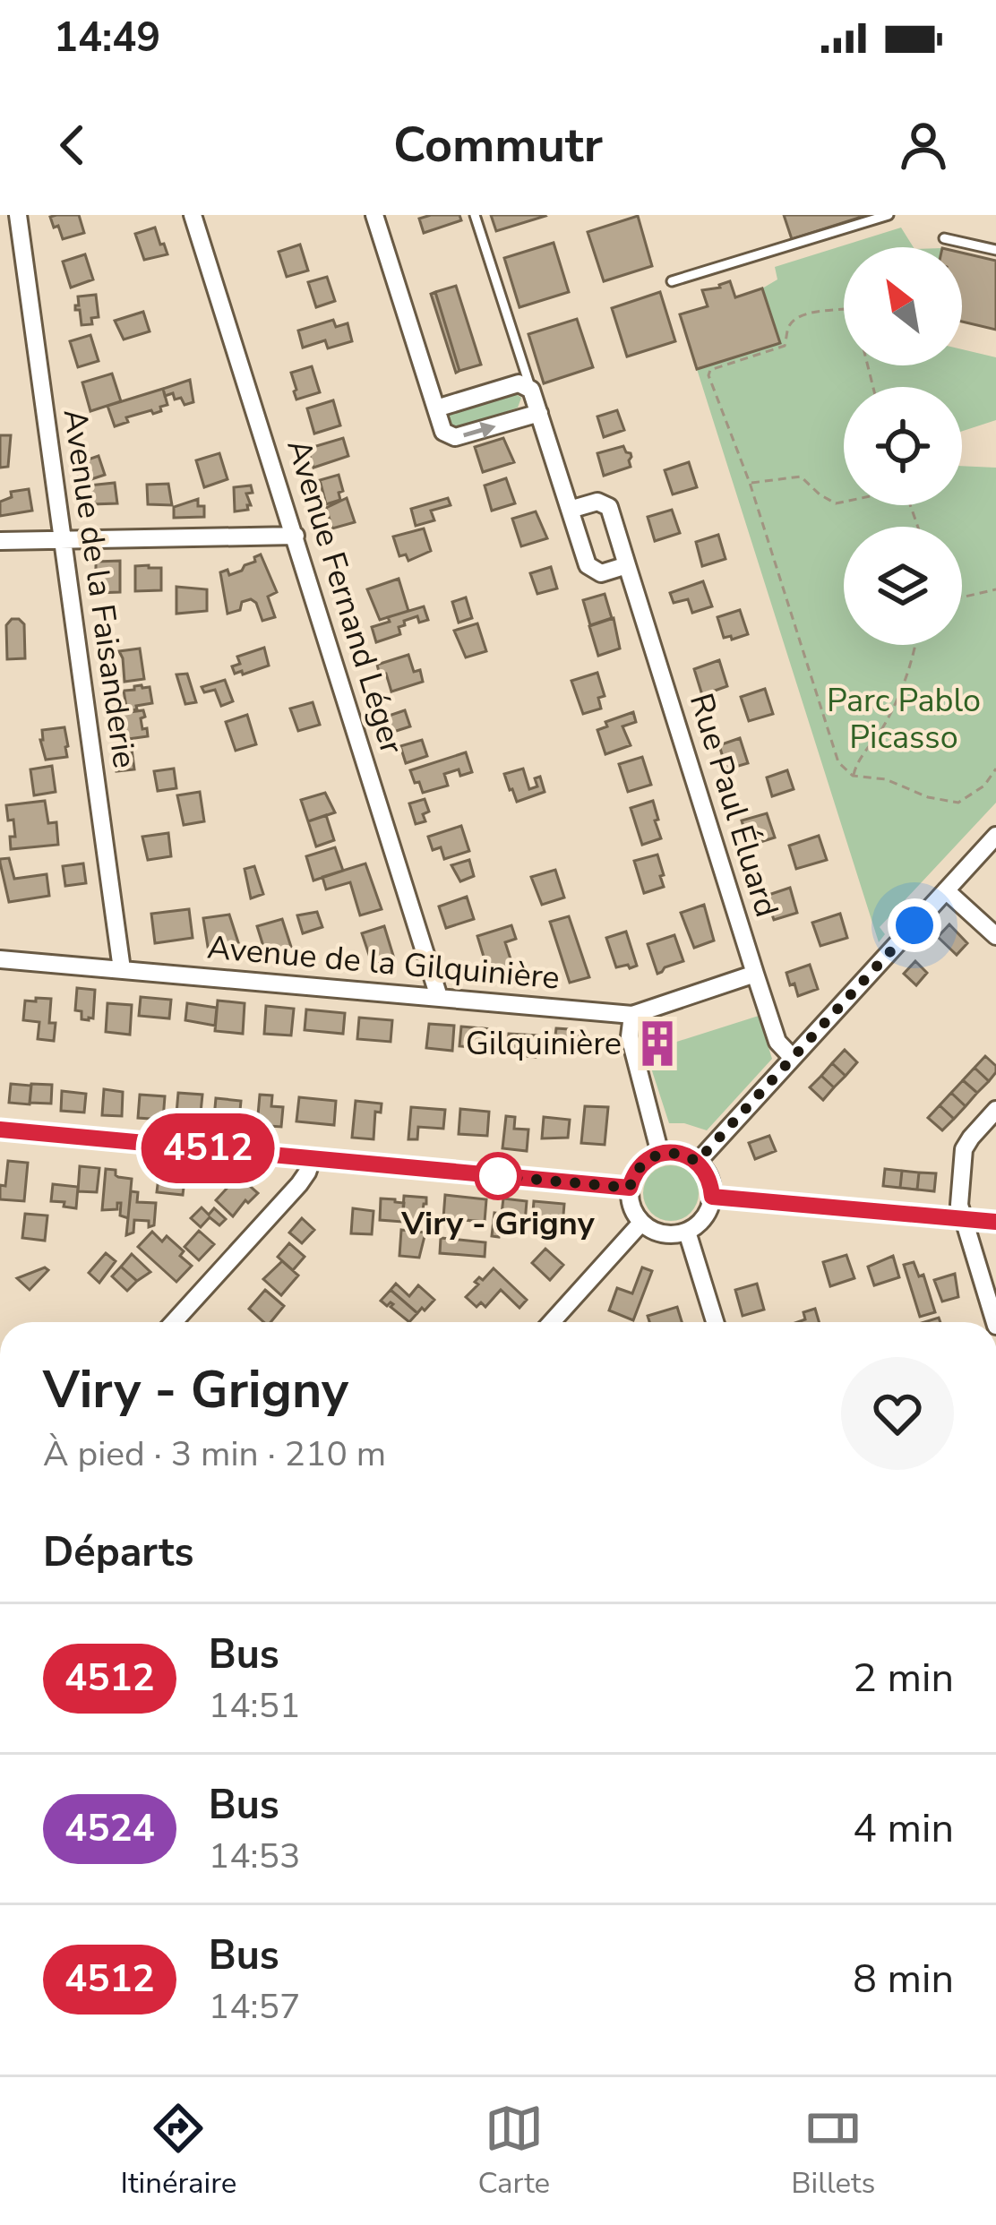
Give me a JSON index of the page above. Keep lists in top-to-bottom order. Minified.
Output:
{"streets":{"street":["Avenue de la Faisanderie","Avenue Fernand Léger","Rue Paul Éluard","Avenue de la Gilquinière"]},"crossings":[["Avenue de la Faisanderie","Avenue de la Gilquinière"],["Avenue Fernand Léger","Avenue de la Gilquinière"],["Rue Paul Éluard","Avenue de la Gilquinière"]],"parks":["Parc Pablo Picasso"],"places":{"building":["Gilquinière"],"other":["Viry - Grigny"]},"lines":["bus line 4512"],"north":"top left","page":{"status":"14:49","header":"Commutr","on_map":"4512","heading":[["Viry - Grigny","À pied · 3 min · 210 m"],"Départs"],"list":[{"mark":"4512","name":"Bus","note":"14:51","value":"2 min"},{"mark":"4524","name":"Bus","note":"14:53","value":"4 min"},{"mark":"4512","name":"Bus","note":"14:57","value":"8 min"}],"tabs":["Itinéraire","Carte","Billets"]}}
